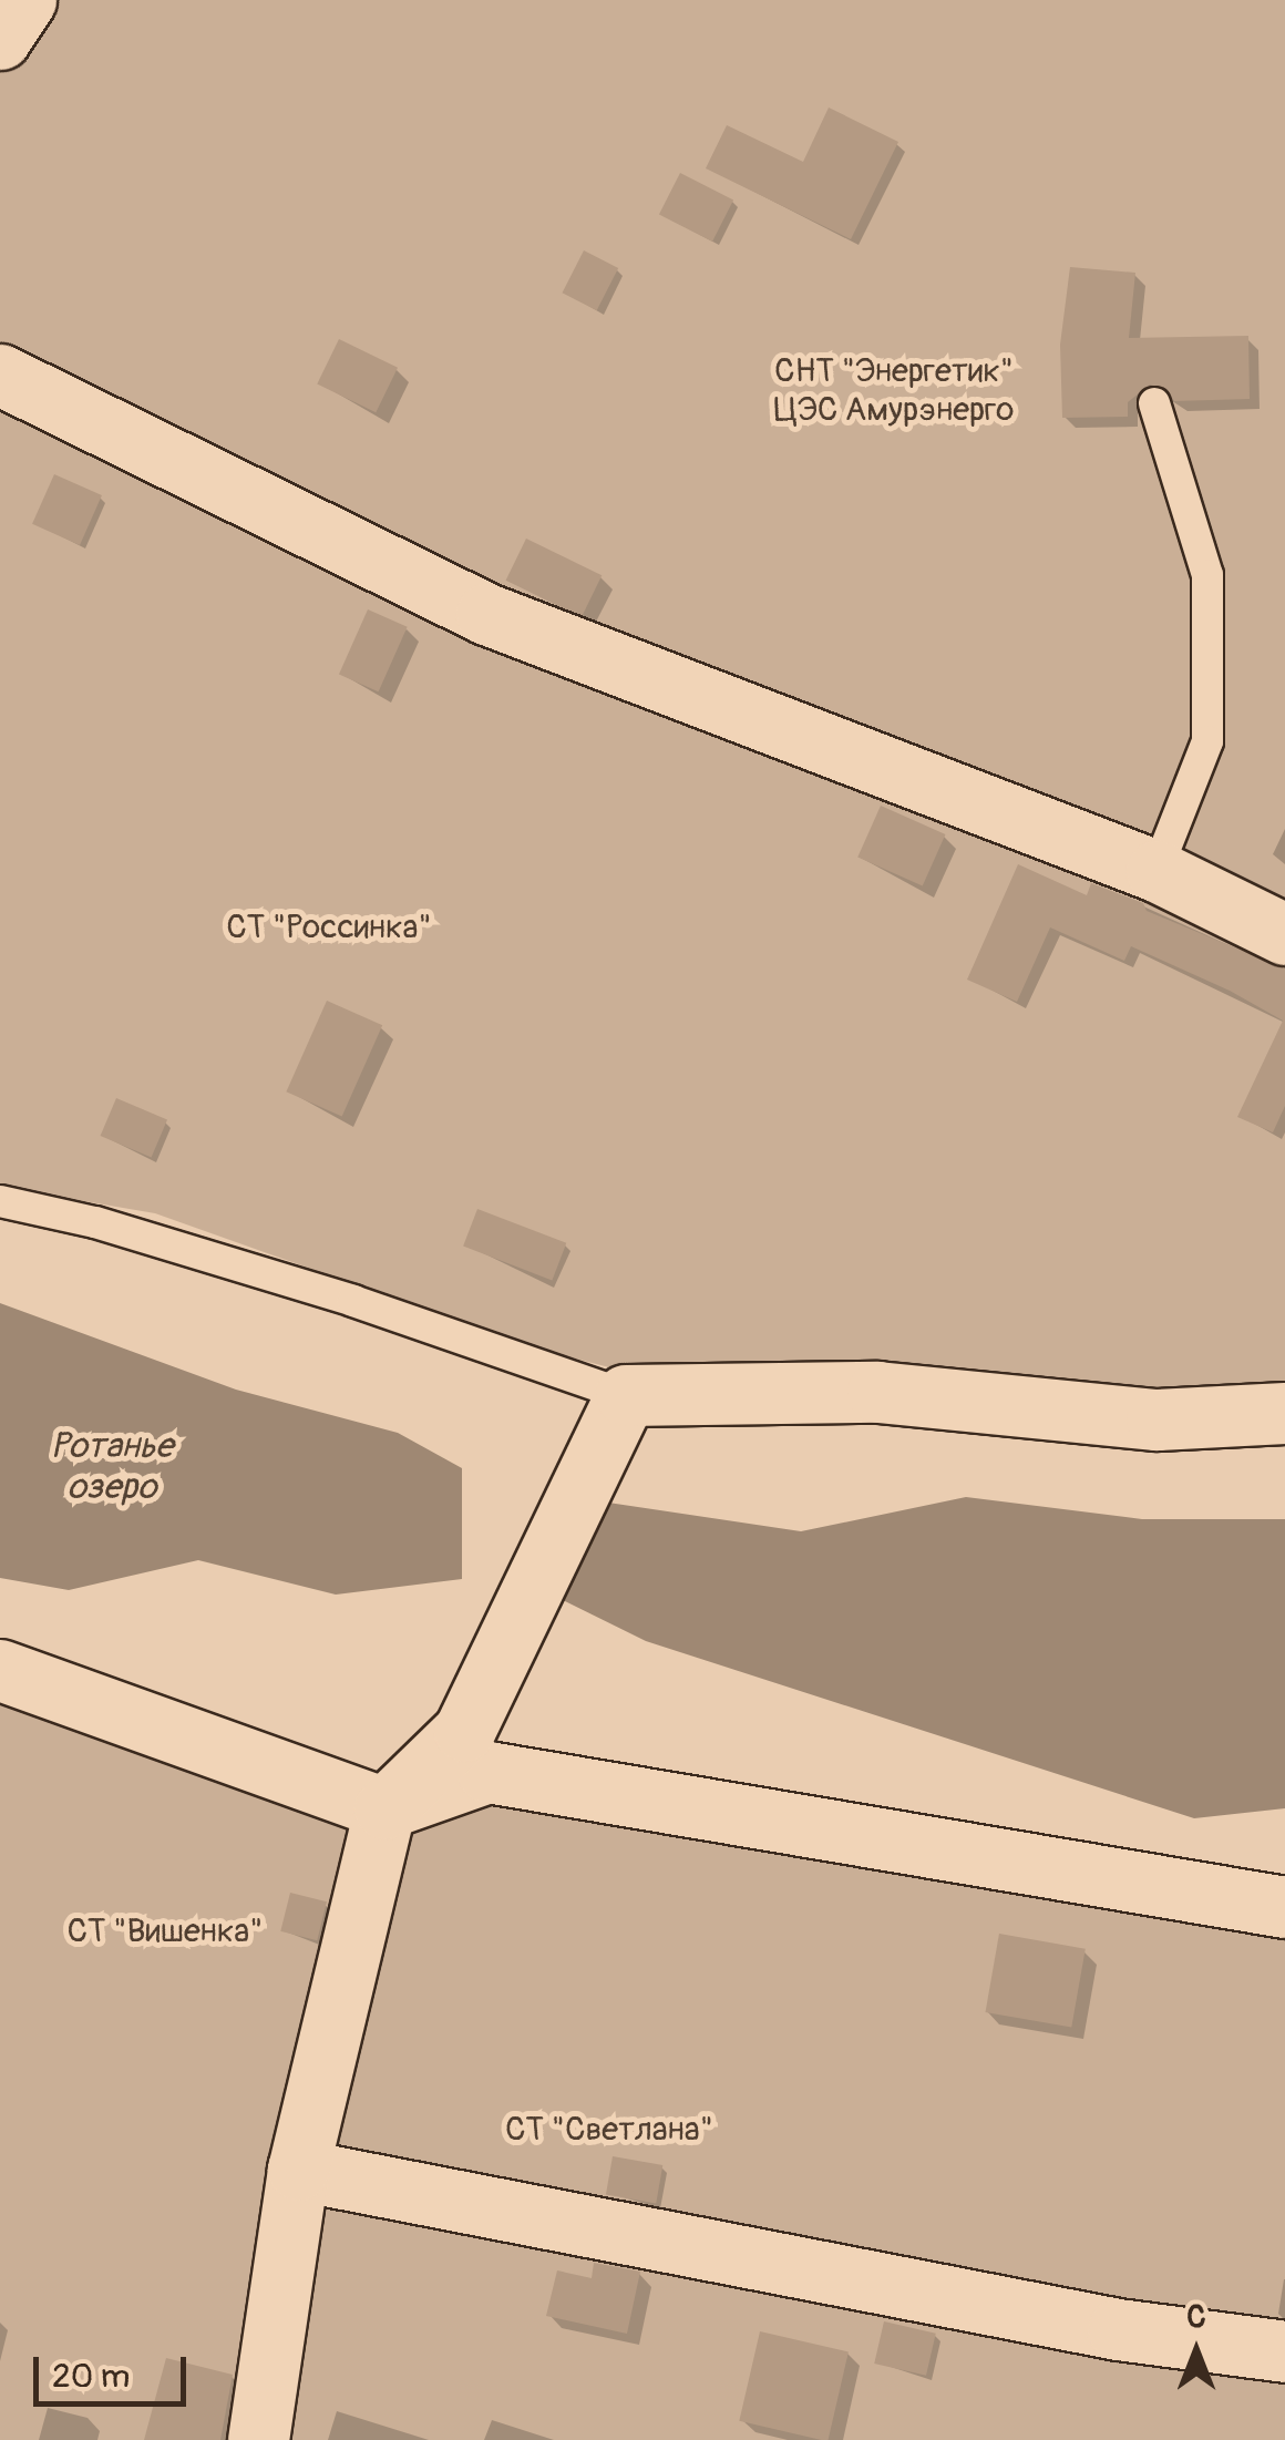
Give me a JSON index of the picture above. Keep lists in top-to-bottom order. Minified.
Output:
{"water":["Ротанье озеро"],"parks":["СНТ \"Энергетик\" ЦЭС Амурэнерго","СТ \"Россинка\"","СТ \"Вишенка\"","СТ \"Светлана\""],"scale_bar":"20 m","north":"top"}
